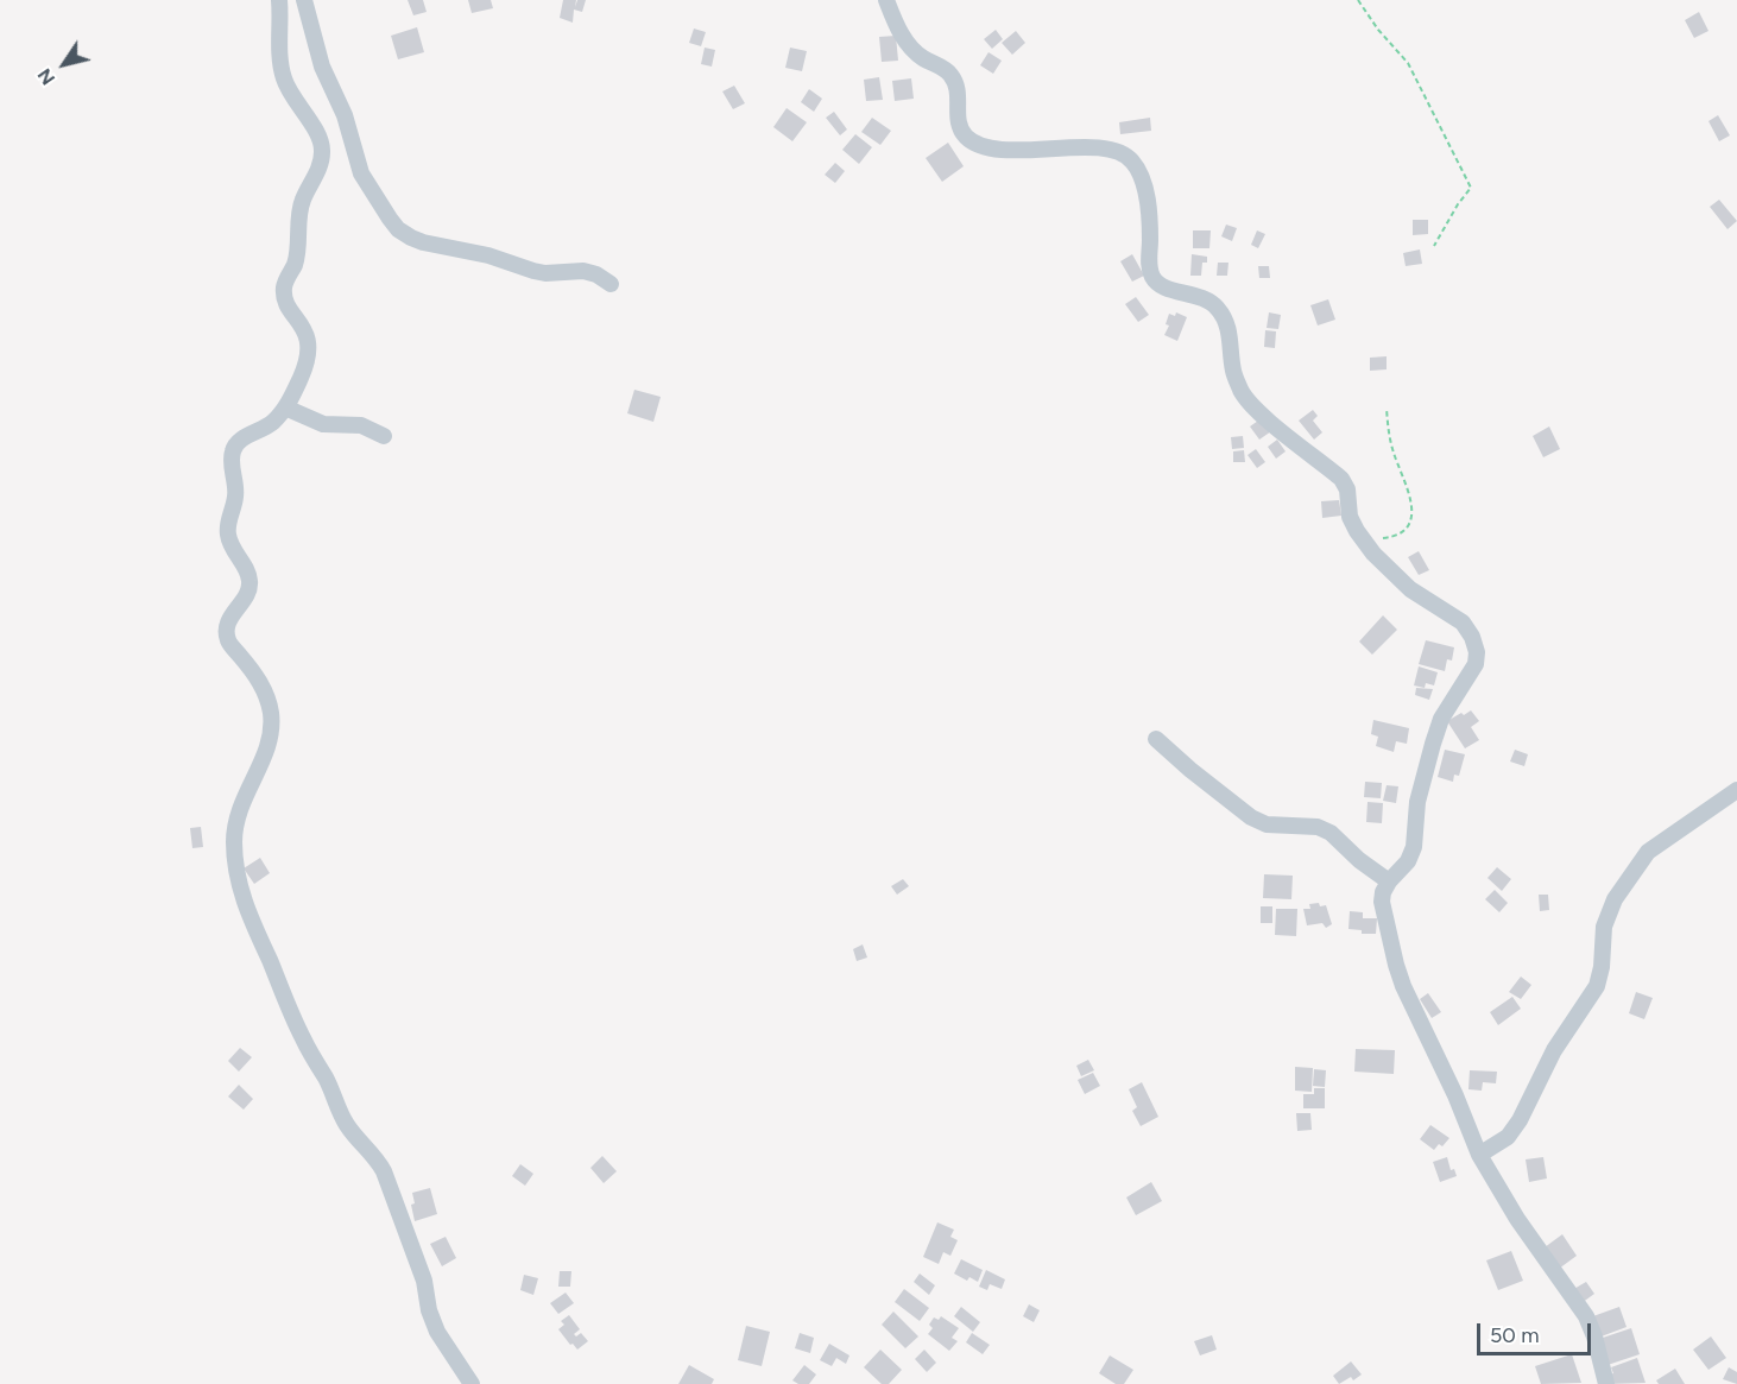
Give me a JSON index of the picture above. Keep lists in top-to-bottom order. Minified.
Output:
{"scale_bar":"50 m","north":"bottom left"}
